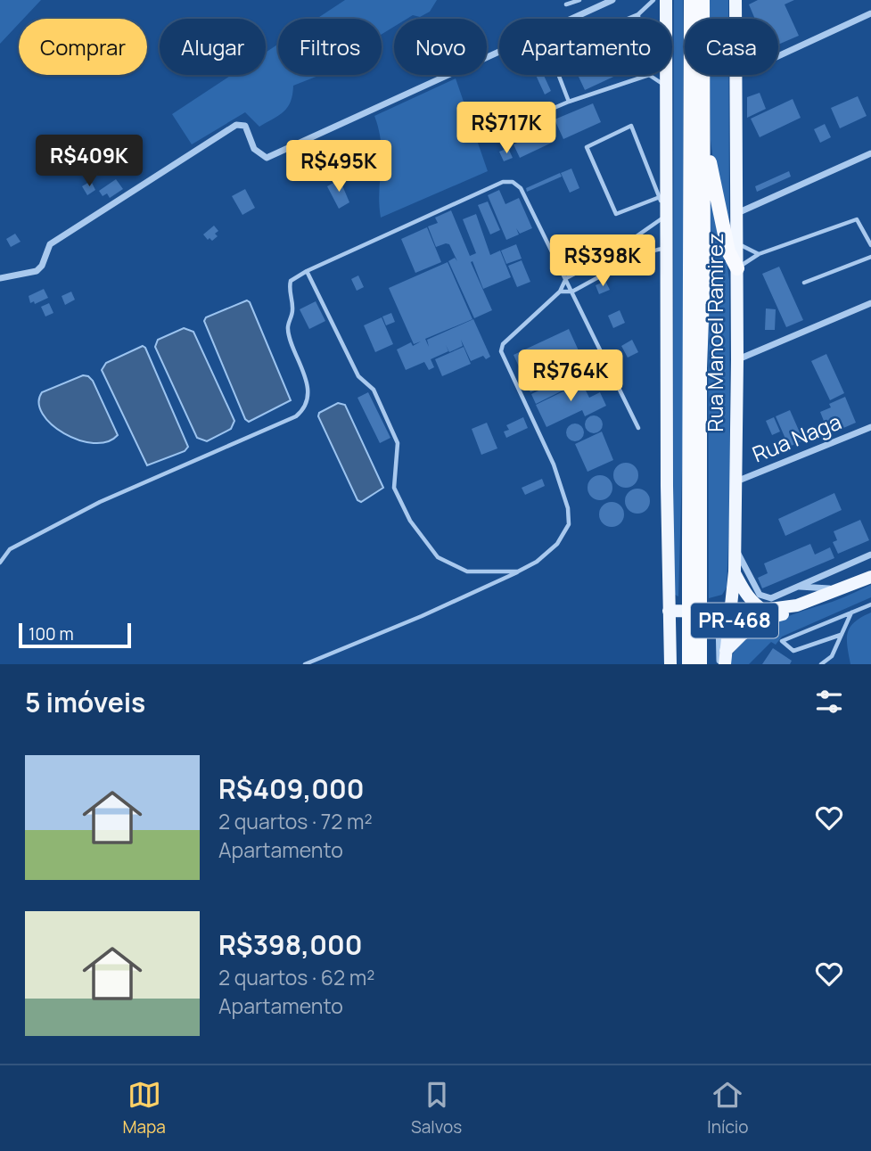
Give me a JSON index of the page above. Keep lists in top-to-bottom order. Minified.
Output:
{"streets":{"main road":["Rua Manoel Ramirez","PR-468"],"street":["Rua Naga"]},"crossings":[["Rua Manoel Ramirez","Rua Naga"],["Rua Manoel Ramirez","PR-468"]],"scale_bar":"100 m","page":{"chip":["Comprar","Alugar","Filtros","Novo","Apartamento","Casa"],"price":["R$717K","R$409K","R$495K","R$398K","R$764K"],"scale":"100 m","heading":"5 imóveis","list":[{"name":"R$409,000","note":"2 quartos · 72 m² · Apartamento"},{"name":"R$398,000","note":"2 quartos · 62 m² · Apartamento"}],"tabs":["Mapa","Salvos","Início"]}}
